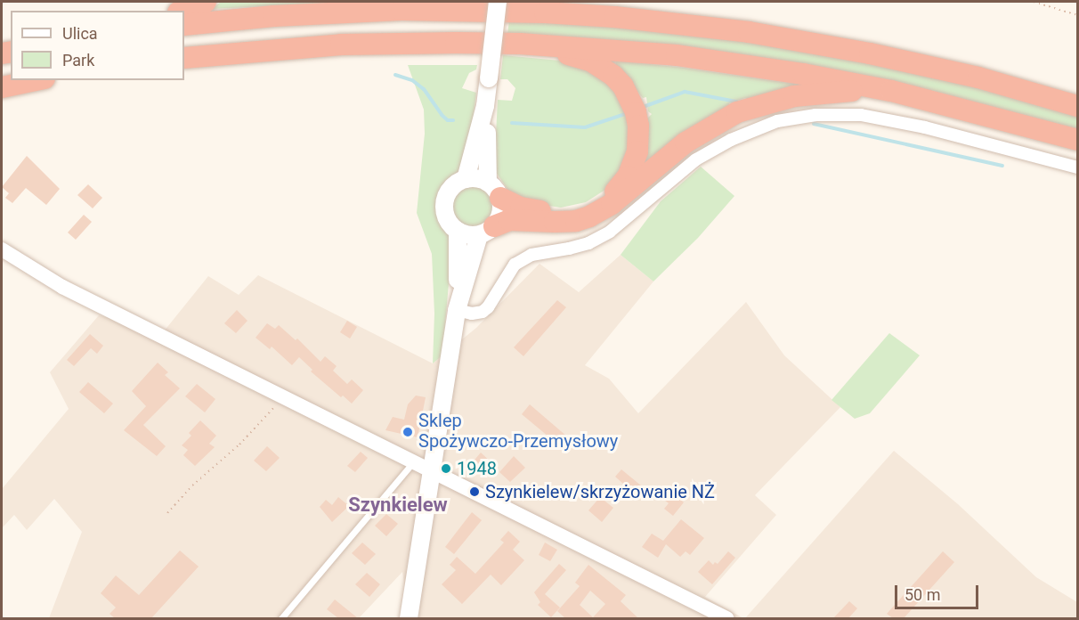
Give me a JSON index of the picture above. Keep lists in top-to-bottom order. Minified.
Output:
{"districts":["Szynkielew"],"places":["Sklep Spożywczo-Przemysłowy","1948","Szynkielew/skrzyżowanie NŻ"],"legend":["Ulica","Park"],"scale_bar":"50 m"}
